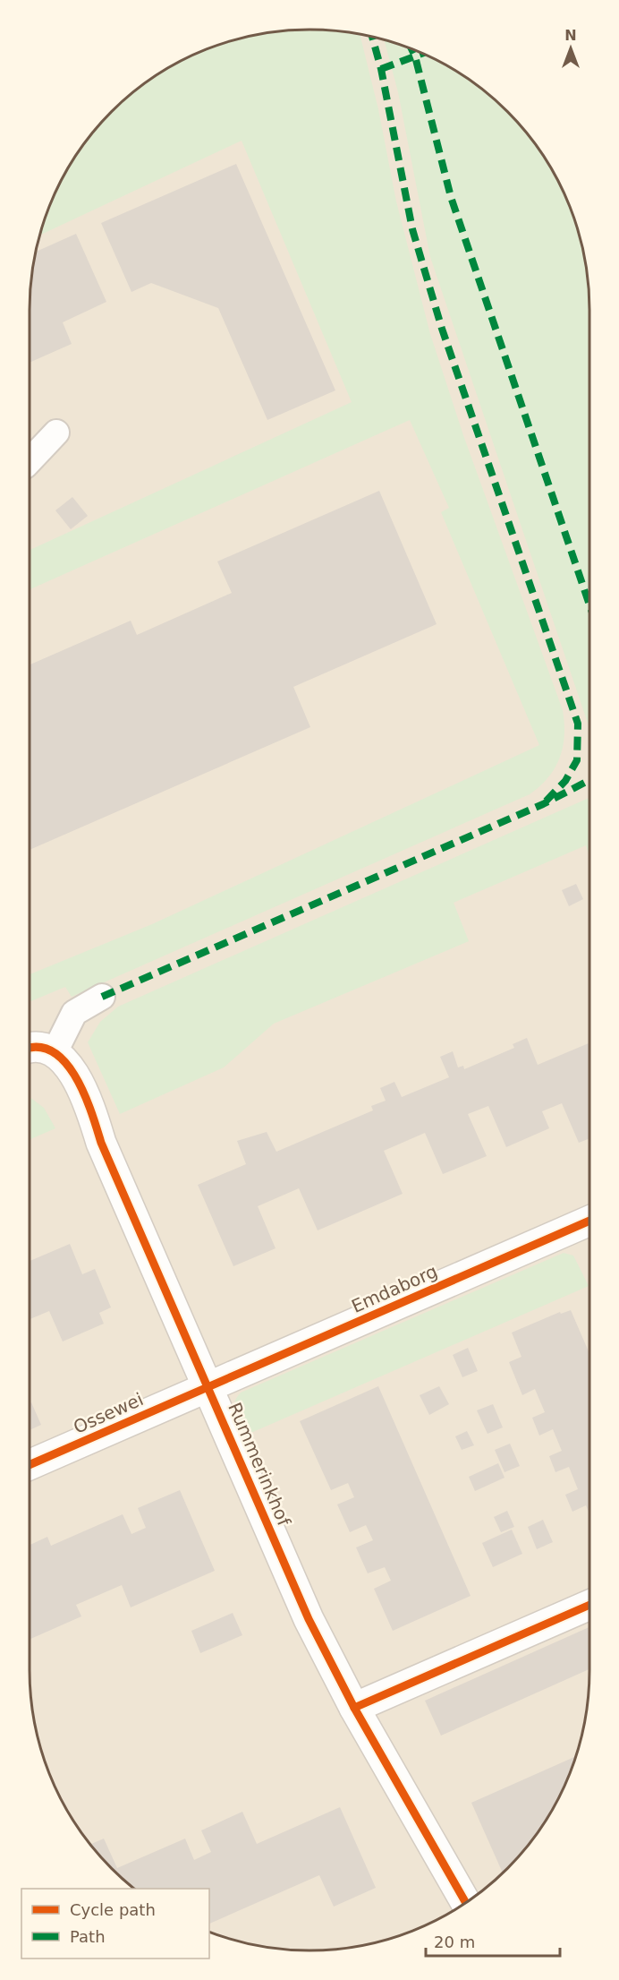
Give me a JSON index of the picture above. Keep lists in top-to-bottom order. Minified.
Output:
{"streets":{"street":["Emdaborg","Ossewei","Rummerinkhof"]},"crossings":[["Emdaborg","Ossewei"],["Emdaborg","Rummerinkhof"],["Ossewei","Rummerinkhof"]],"legend":["Cycle path","Path"],"scale_bar":"20 m","north":"top"}
